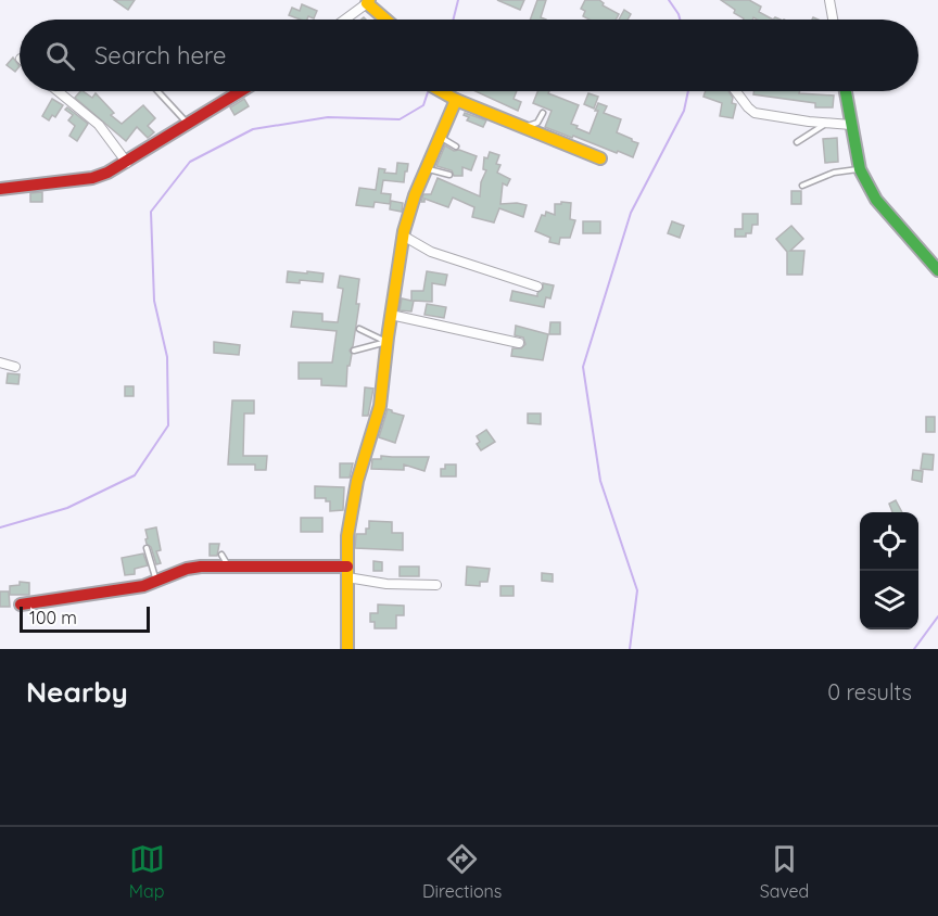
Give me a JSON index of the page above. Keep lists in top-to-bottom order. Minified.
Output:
{"scale_bar":"100 m","page":{"search":"Search here","scale":"100 m","heading":["Nearby","0 results"],"nav":["Map","Directions","Saved"]}}
